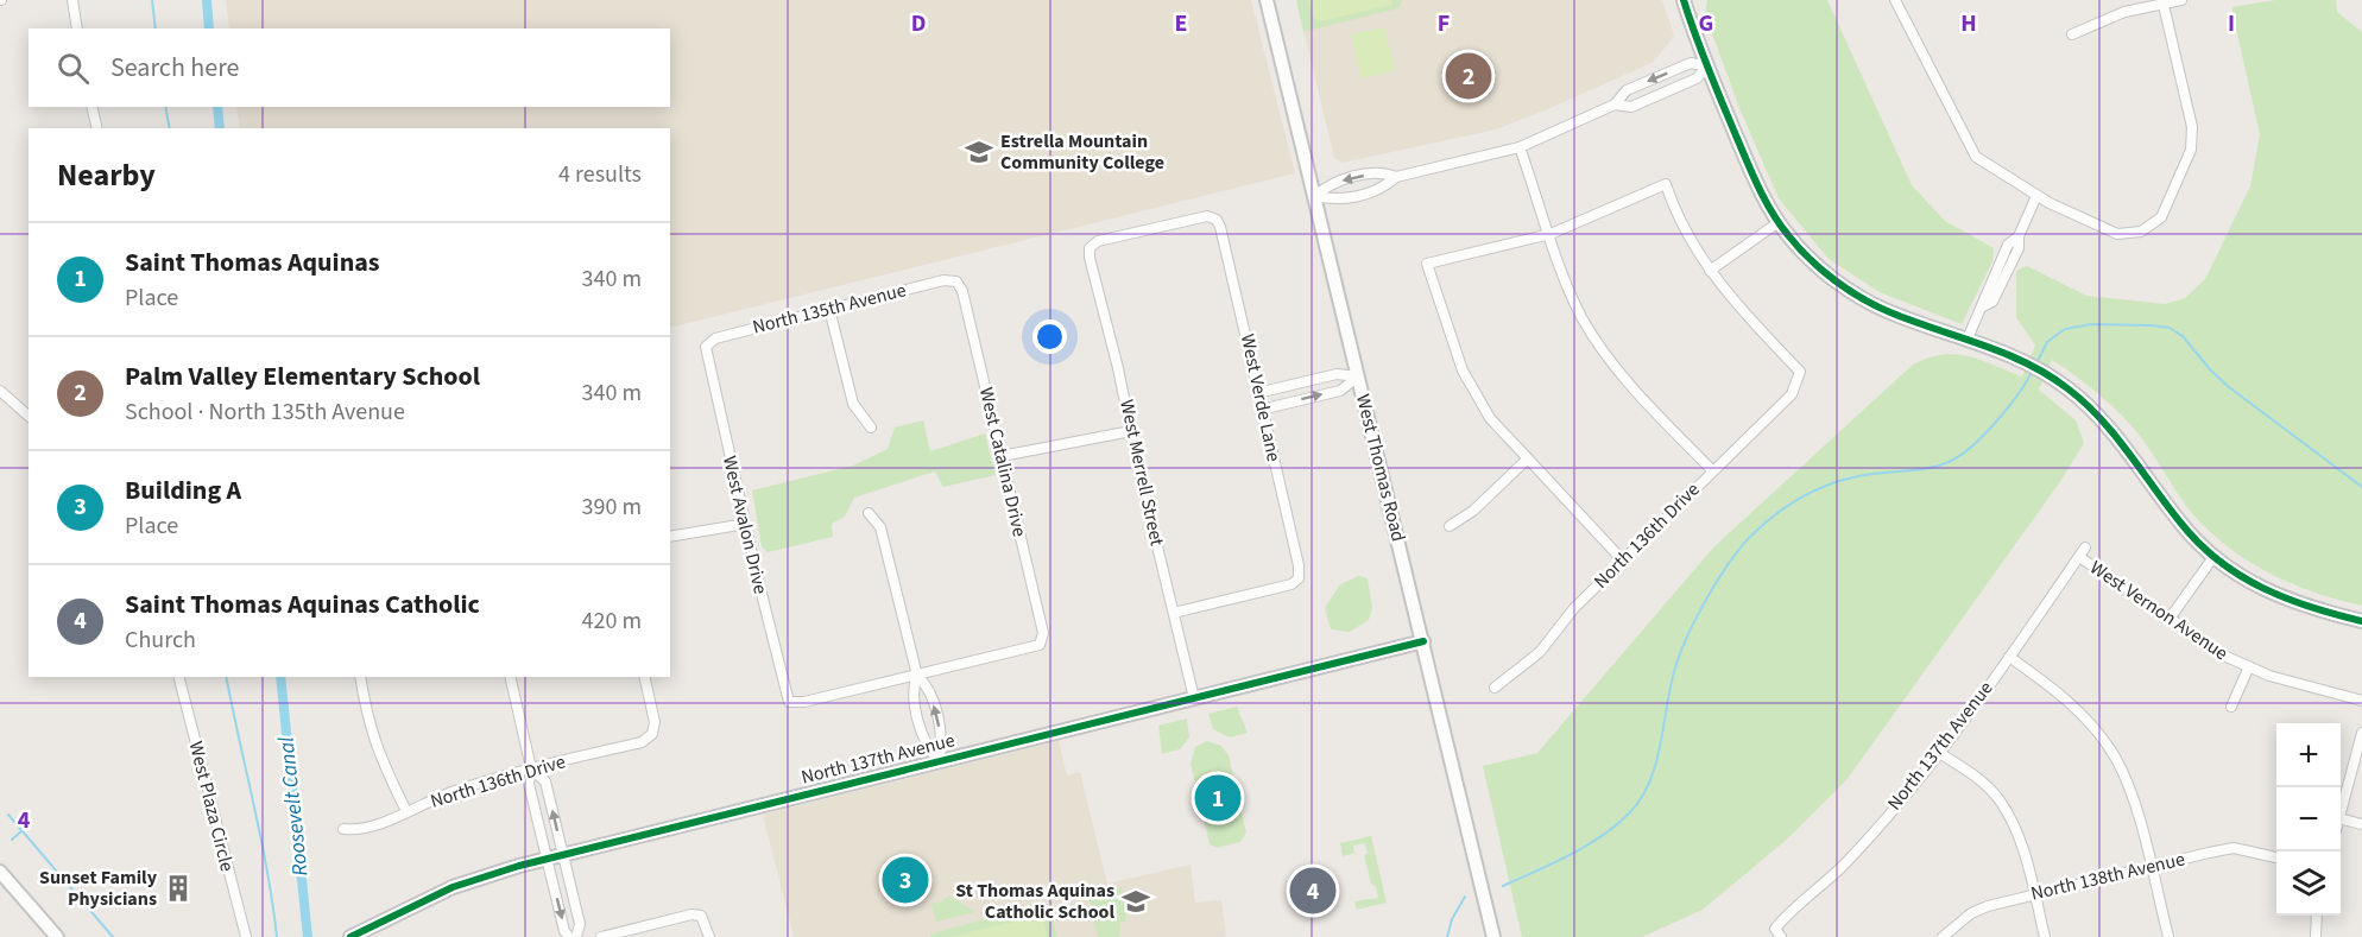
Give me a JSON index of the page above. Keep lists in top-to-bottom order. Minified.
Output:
{"streets":{"street":["North 135th Avenue","West Verde Lane","West Catalina Drive","West Thomas Road","West Merrell Street","West Avalon Drive","North 136th Drive","West Vernon Avenue","North 137th Avenue","West Plaza Circle","North 138th Avenue"]},"crossings":[["North 135th Avenue","West Catalina Drive"],["North 135th Avenue","West Avalon Drive"],["West Verde Lane","West Merrell Street"],["West Catalina Drive","West Avalon Drive"],["West Thomas Road","North 137th Avenue"],["West Merrell Street","North 137th Avenue"],["West Vernon Avenue","North 137th Avenue"]],"water":["Roosevelt Canal"],"places":{"school or university":["Estrella Mountain Community College","St Thomas Aquinas Catholic School"],"building":["Sunset Family Physicians"]},"page":{"search":"Search here","pins":["2","1","3","4"],"heading":["Nearby","4 results"],"list":[{"mark":"1","name":"Saint Thomas Aquinas","note":"Place","value":"340 m"},{"mark":"2","name":"Palm Valley Elementary School","note":"School · North 135th Avenue","value":"340 m"},{"mark":"3","name":"Building A","note":"Place","value":"390 m"},{"mark":"4","name":"Saint Thomas Aquinas Catholic","note":"Church","value":"420 m"}],"map_buttons":["+","−"]},"grid":{"columns":["D","E","F","G","H","I"],"rows":["4"]}}
